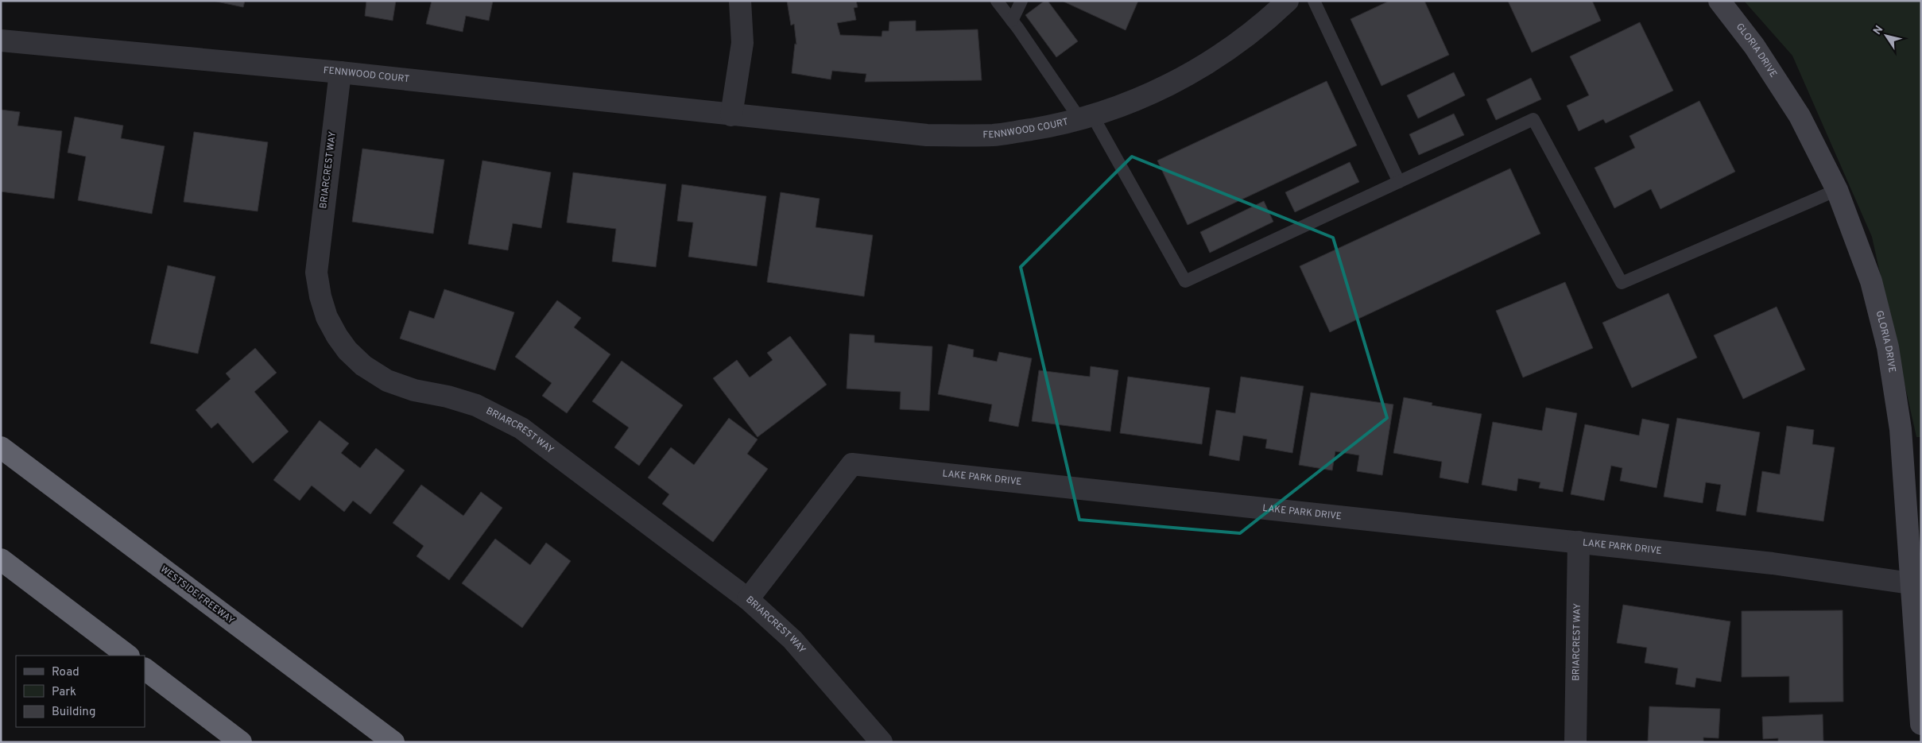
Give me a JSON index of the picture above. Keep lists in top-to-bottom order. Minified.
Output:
{"streets":{"highway":["WESTSIDE FREEWAY"],"street":["GLORIA DRIVE","FENNWOOD COURT","BRIARCREST WAY","LAKE PARK DRIVE"]},"crossings":[["GLORIA DRIVE","LAKE PARK DRIVE"],["FENNWOOD COURT","BRIARCREST WAY"],["BRIARCREST WAY","LAKE PARK DRIVE"]],"legend":["Road","Park","Building"],"north":"top left"}
